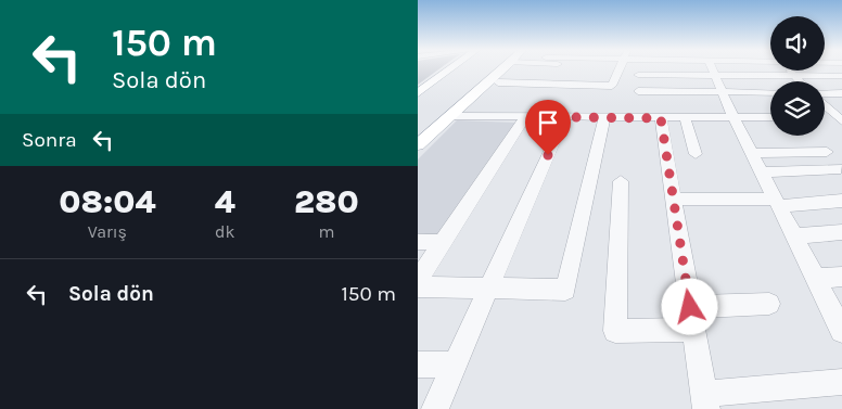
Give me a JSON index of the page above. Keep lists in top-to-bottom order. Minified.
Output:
{"page":{"turn":["150 m","Sola dön"],"then":"Sonra","eta":["08:04","Varış","4","dk","280","m"],"list":[{"name":"Sola dön","value":"150 m"}]}}
